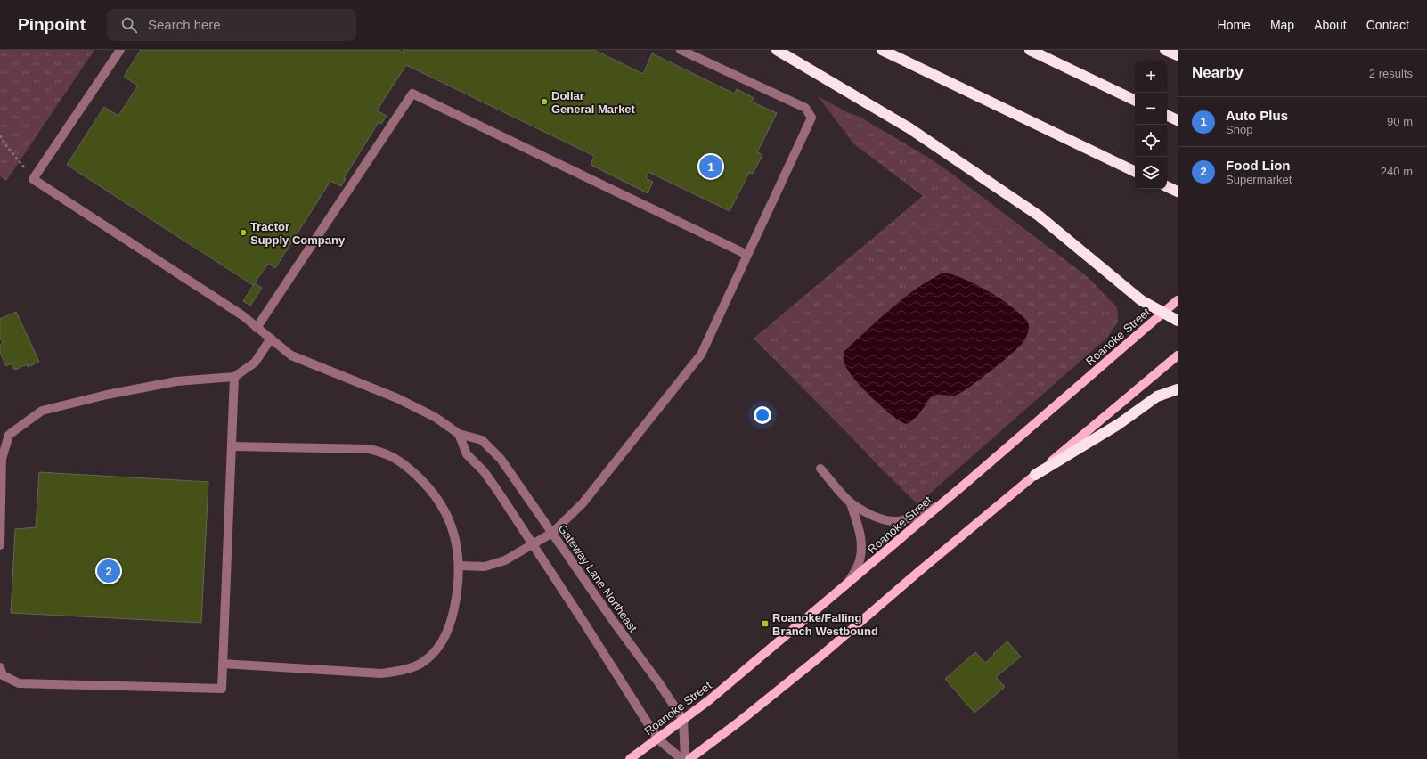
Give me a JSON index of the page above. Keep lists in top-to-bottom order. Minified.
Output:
{"streets":{"main road":["Roanoke Street"],"street":["Gateway Lane Northeast"]},"crossings":[["Roanoke Street","Gateway Lane Northeast"]],"places":{"other":["Dollar General Market","Tractor Supply Company"],"transit":["Roanoke/Falling Branch Westbound"]},"page":{"header":"Pinpoint","search":"Search here","nav":["Home","Map","About","Contact"],"heading":["Nearby","2 results"],"map_buttons":["+","−"],"list":[{"mark":"1","name":"Auto Plus","note":"Shop","value":"90 m"},{"mark":"2","name":"Food Lion","note":"Supermarket","value":"240 m"}],"pins":["1","2"]}}
